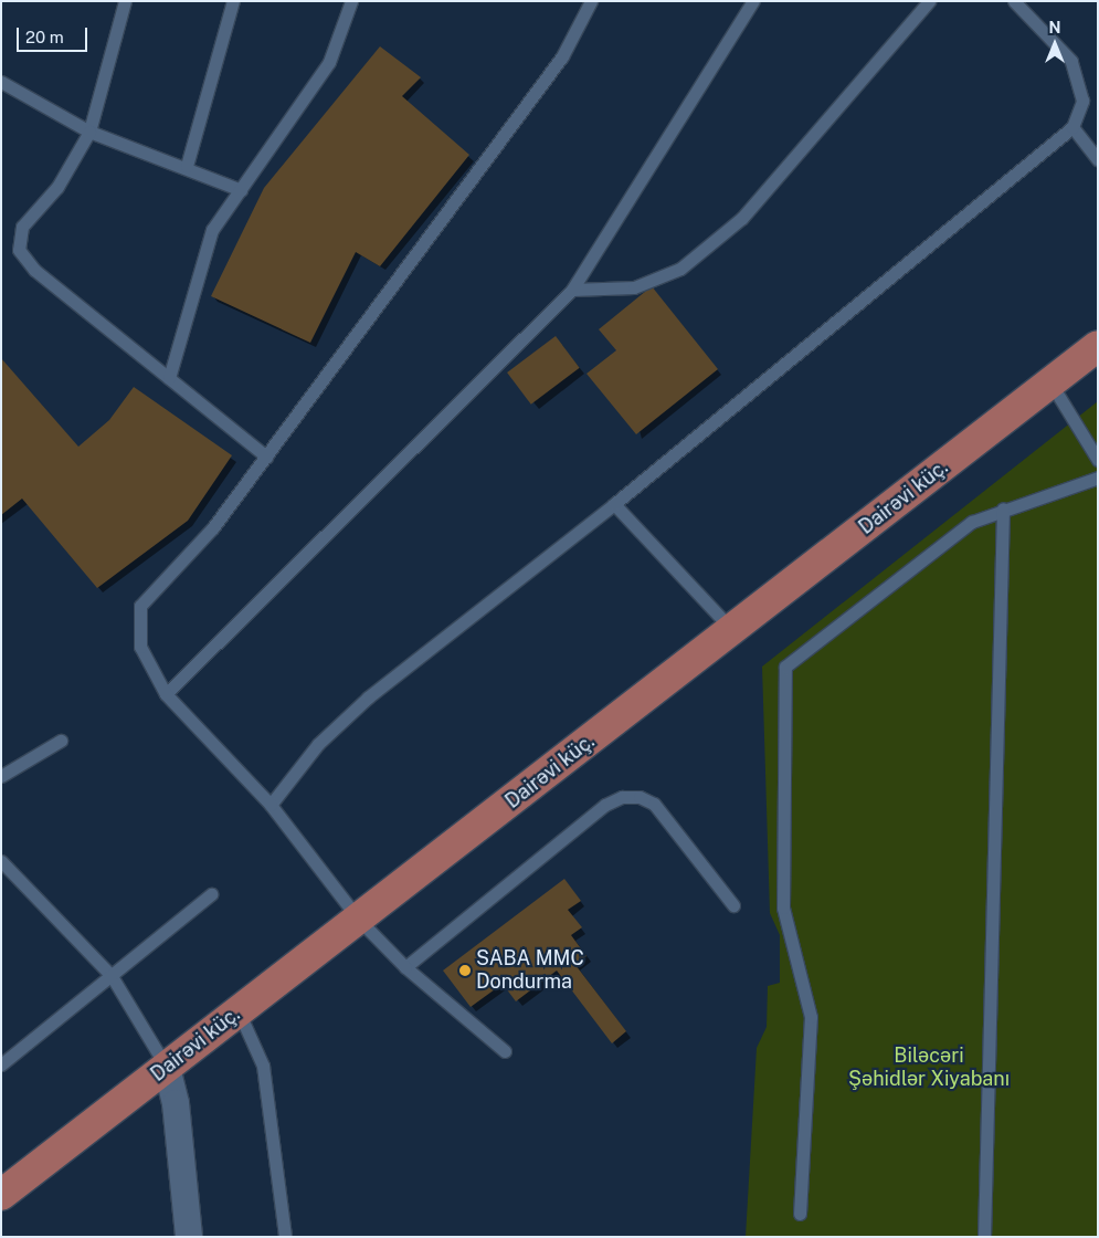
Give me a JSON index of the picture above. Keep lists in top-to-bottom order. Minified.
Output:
{"streets":{"main road":["Dairəvi küç."]},"parks":["Biləcəri Şəhidlər Xiyabanı"],"places":["SABA MMC Dondurma"],"scale_bar":"20 m","north":"top"}
